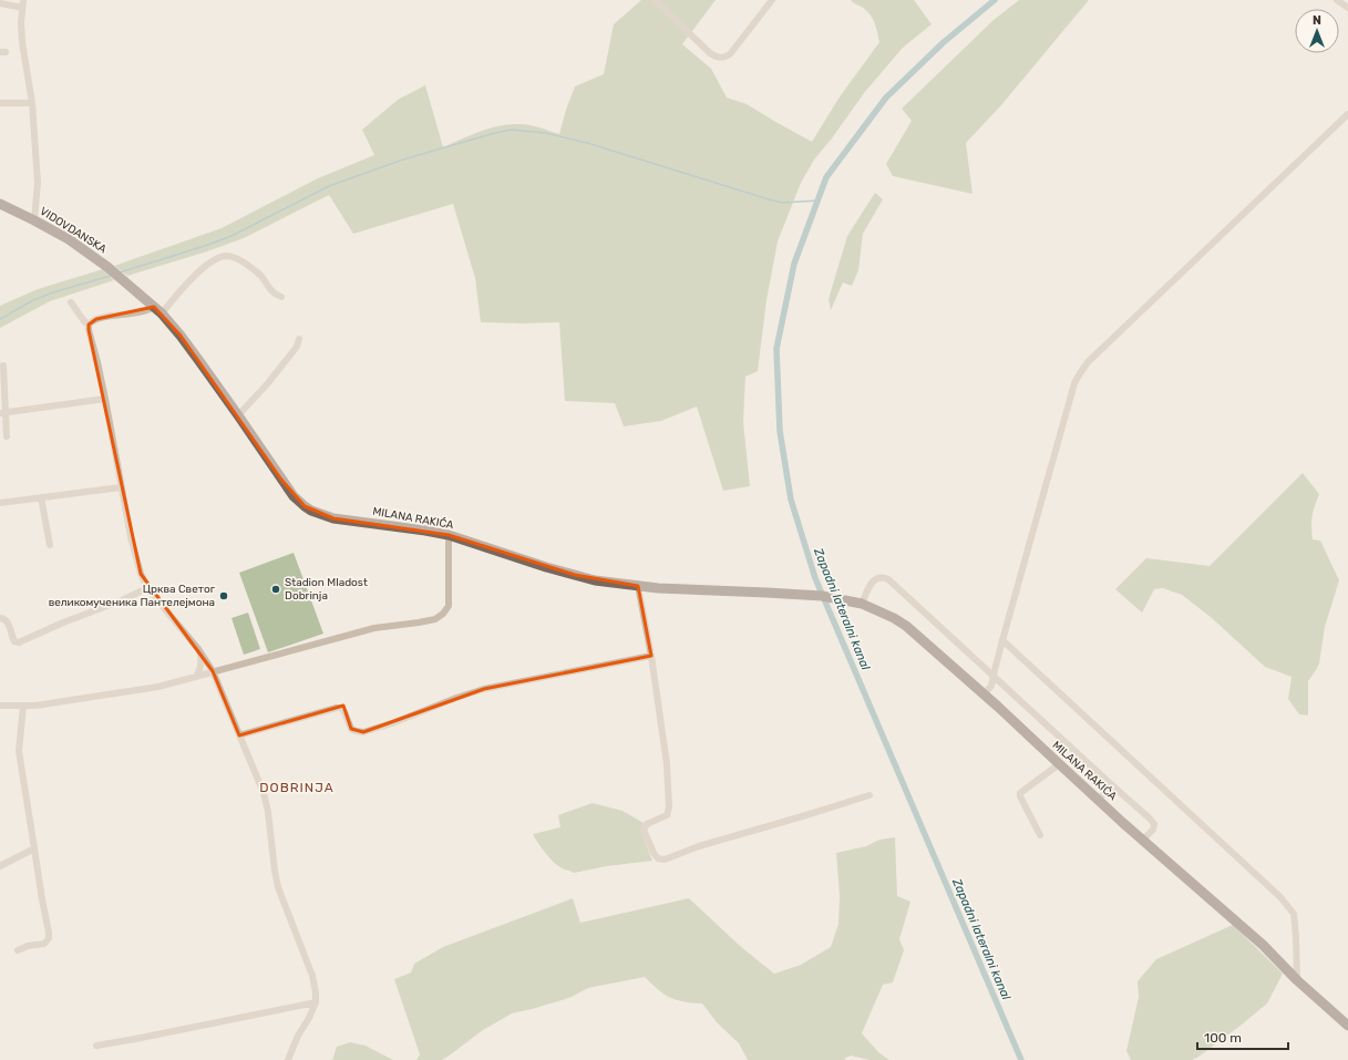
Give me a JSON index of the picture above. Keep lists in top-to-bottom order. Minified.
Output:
{"streets":{"main road":["VIDOVDANSKA","MILANA RAKIĆA"]},"crossings":[["VIDOVDANSKA","MILANA RAKIĆA"]],"districts":["DOBRINJA"],"water":["Zapadni lateralni kanal"],"places":["Stadion Mladost Dobrinja","Црква Светог великомученика Пантелејмона"],"scale_bar":"100 m","north":"top"}
